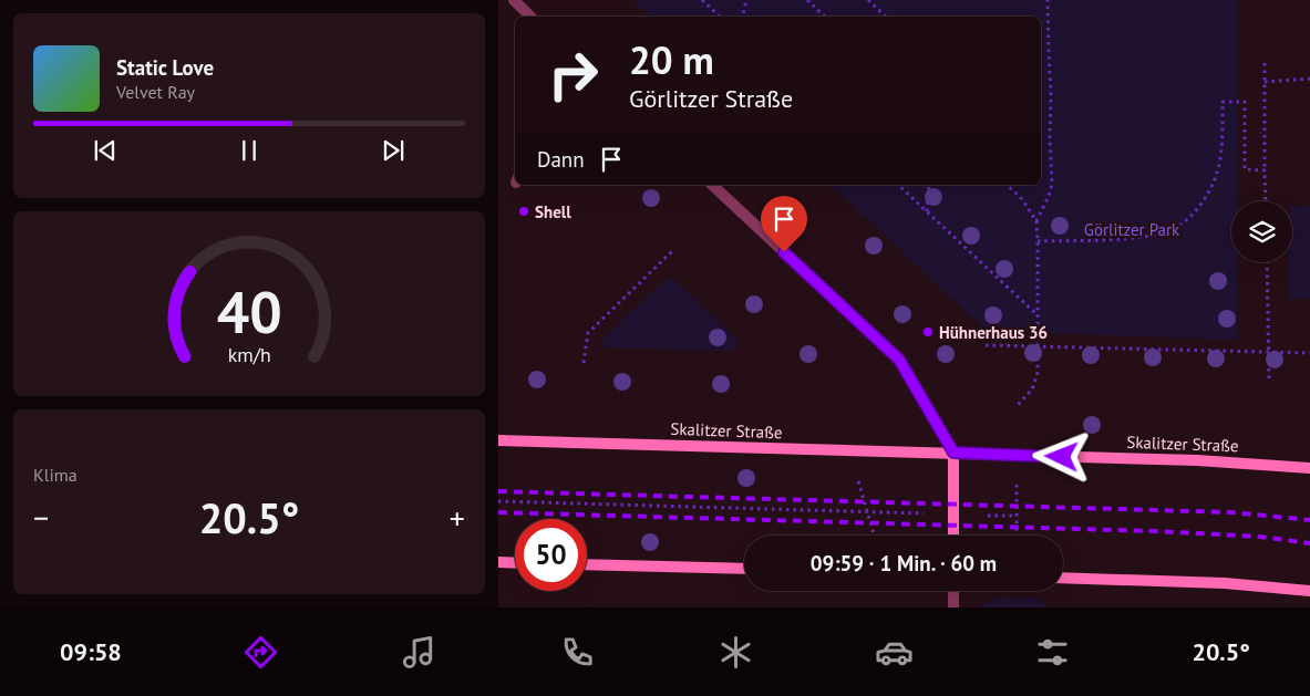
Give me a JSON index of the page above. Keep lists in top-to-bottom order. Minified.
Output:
{"streets":{"main road":["Skalitzer Straße"]},"parks":["Görlitzer Park"],"places":["Shell","Hühnerhaus 36"],"page":{"turn":["20 m","Görlitzer Straße"],"song":["Static Love","Velvet Ray"],"then":"Dann","tile":"Klima","heat":["−","20.5°","+"],"limit":"50","trip":"09:59 · 1 Min. · 60 m","tabs":["09:58","20.5°"],"gauge":["40","km/h"]}}
